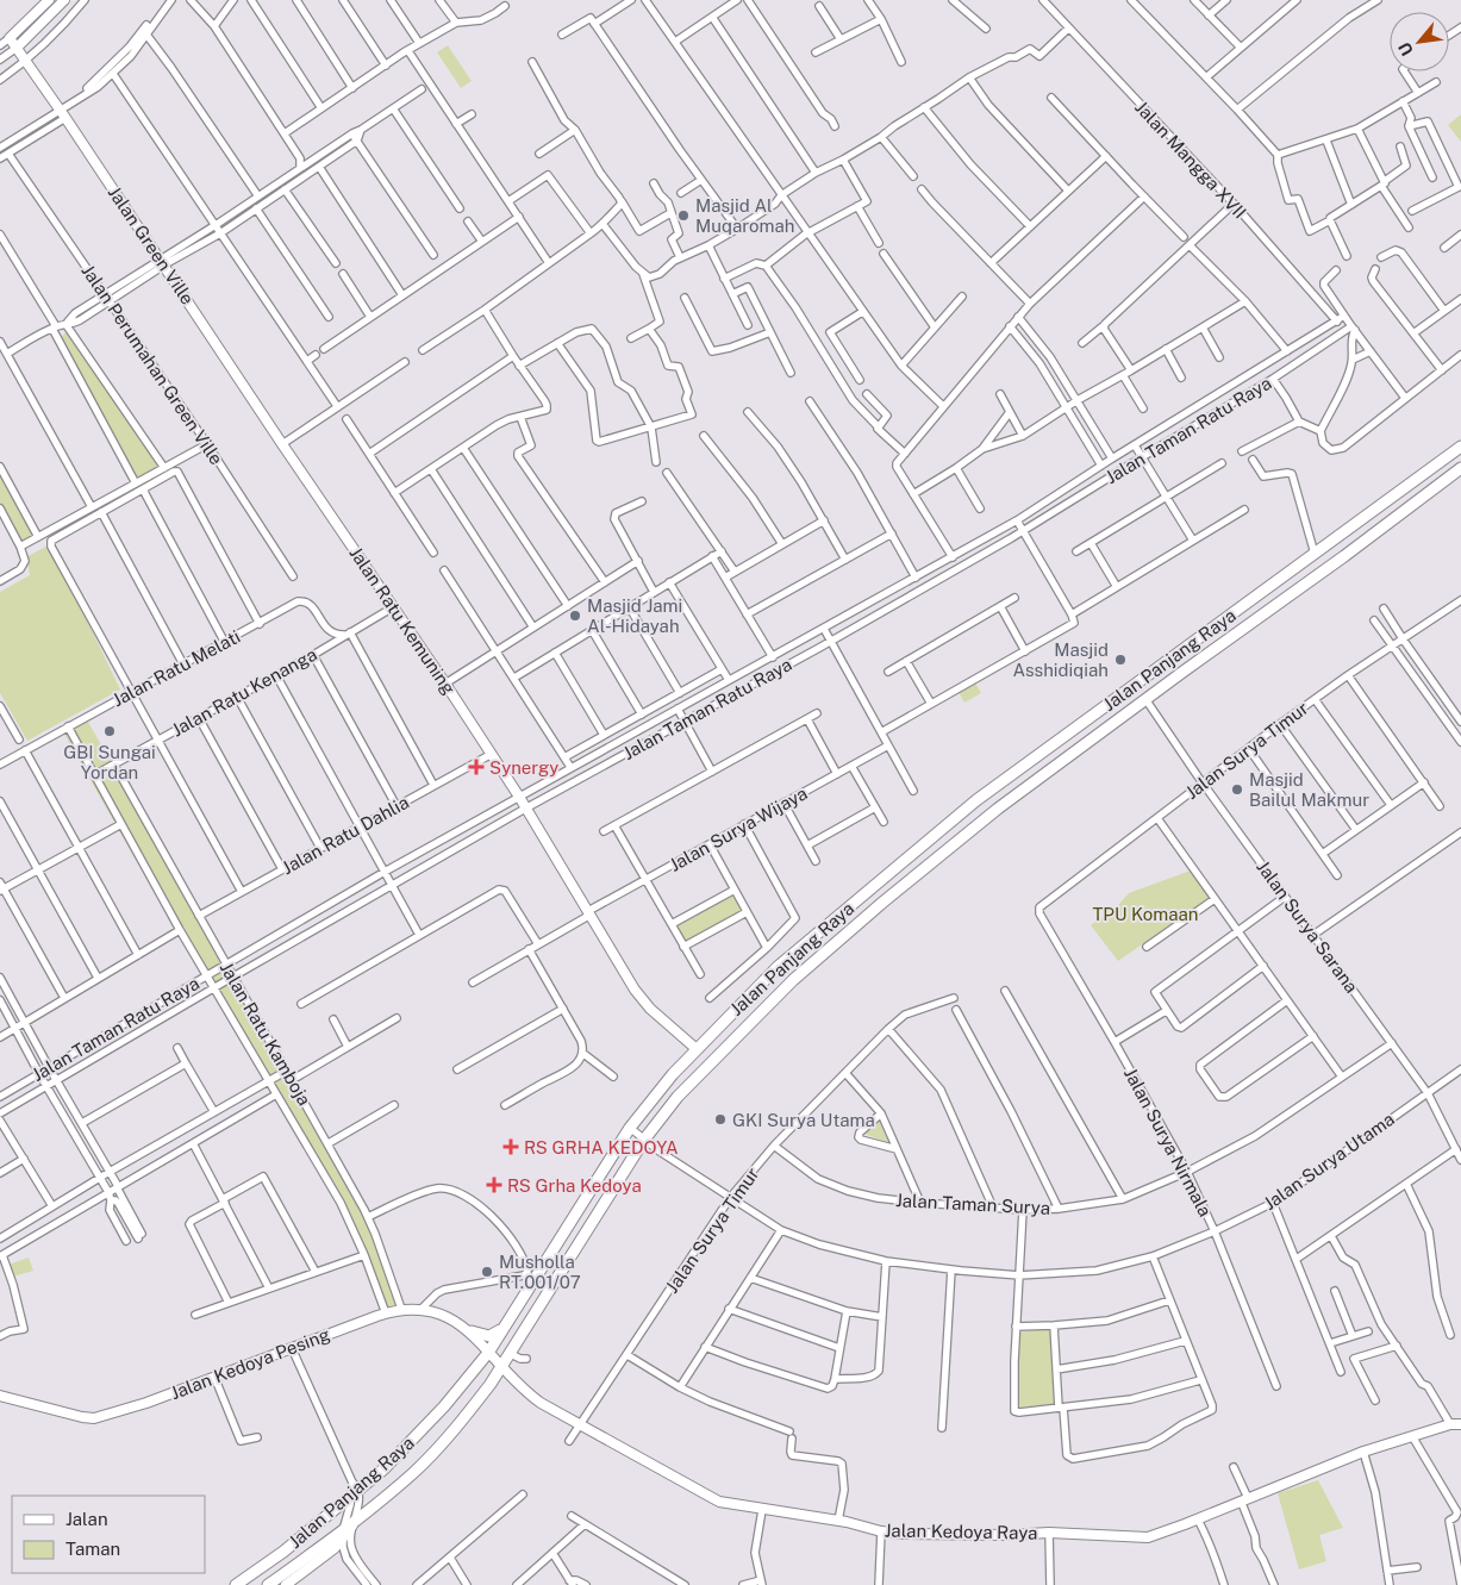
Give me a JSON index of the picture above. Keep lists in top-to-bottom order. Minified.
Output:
{"streets":{"main road":["Jalan Panjang Raya"],"street":["Jalan Mangga XVII","Jalan Green Ville","Jalan Perumahan Green Ville","Jalan Taman Ratu Raya","Jalan Ratu Kemuning","Jalan Ratu Melati","Jalan Ratu Kenanga","Jalan Surya Timur","Jalan Surya Wijaya","Jalan Ratu Dahlia","Jalan Surya Sarana","Jalan Ratu Kamboja","Jalan Surya Nirmala","Jalan Surya Utama","Jalan Taman Surya","Jalan Kedoya Pesing","Jalan Kedoya Raya"]},"crossings":[["Jalan Mangga XVII","Jalan Taman Ratu Raya"],["Jalan Green Ville","Jalan Ratu Kemuning"],["Jalan Taman Ratu Raya","Jalan Ratu Kemuning"],["Jalan Taman Ratu Raya","Jalan Ratu Kamboja"],["Jalan Ratu Kemuning","Jalan Ratu Kenanga"],["Jalan Ratu Kemuning","Jalan Ratu Dahlia"],["Jalan Panjang Raya","Jalan Surya Sarana"],["Jalan Panjang Raya","Jalan Surya Utama"],["Jalan Panjang Raya","Jalan Kedoya Pesing"],["Jalan Panjang Raya","Jalan Kedoya Raya"],["Jalan Ratu Melati","Jalan Ratu Kenanga"],["Jalan Ratu Melati","Jalan Ratu Kamboja"],["Jalan Ratu Kenanga","Jalan Ratu Kamboja"],["Jalan Surya Timur","Jalan Surya Sarana"],["Jalan Surya Timur","Jalan Surya Nirmala"],["Jalan Surya Timur","Jalan Surya Utama"],["Jalan Surya Timur","Jalan Taman Surya"],["Jalan Surya Timur","Jalan Kedoya Raya"],["Jalan Ratu Dahlia","Jalan Ratu Kamboja"],["Jalan Surya Sarana","Jalan Surya Utama"],["Jalan Surya Sarana","Jalan Taman Surya"],["Jalan Ratu Kamboja","Jalan Kedoya Pesing"],["Jalan Surya Nirmala","Jalan Surya Utama"],["Jalan Surya Nirmala","Jalan Taman Surya"],["Jalan Kedoya Pesing","Jalan Kedoya Raya"]],"parks":["TPU Komaan"],"places":{"other":["Masjid Al Muqaromah","Masjid Jami Al-Hidayah","Masjid Asshidiqiah","GBI Sungai Yordan","Masjid Bailul Makmur","GKI Surya Utama","Musholla RT.001/07"],"health":["Synergy","RS GRHA KEDOYA","RS Grha Kedoya"]},"legend":["Jalan","Taman"],"north":"bottom left"}
